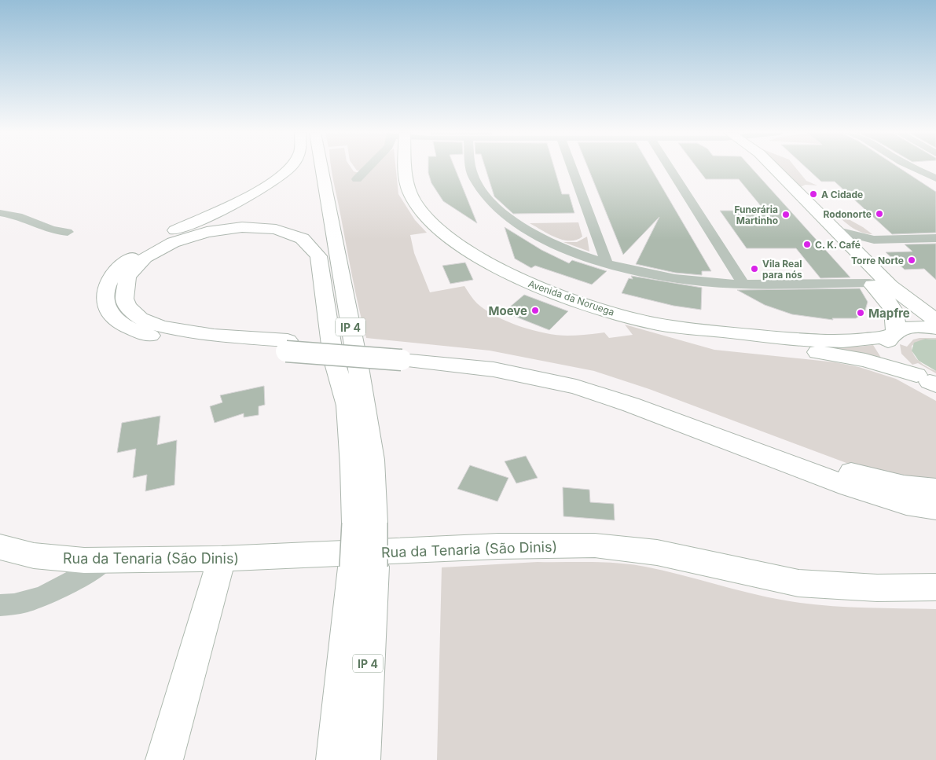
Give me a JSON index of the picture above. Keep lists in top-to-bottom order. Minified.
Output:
{"streets":{"main road":["Avenida da Noruega","IP 4","Rua da Tenaria (São Dinis)"]},"places":["A Cidade","Rodonorte","Funerária Martinho","C. K. Café","Torre Norte","Vila Real para nós","Moeve","Mapfre"]}
